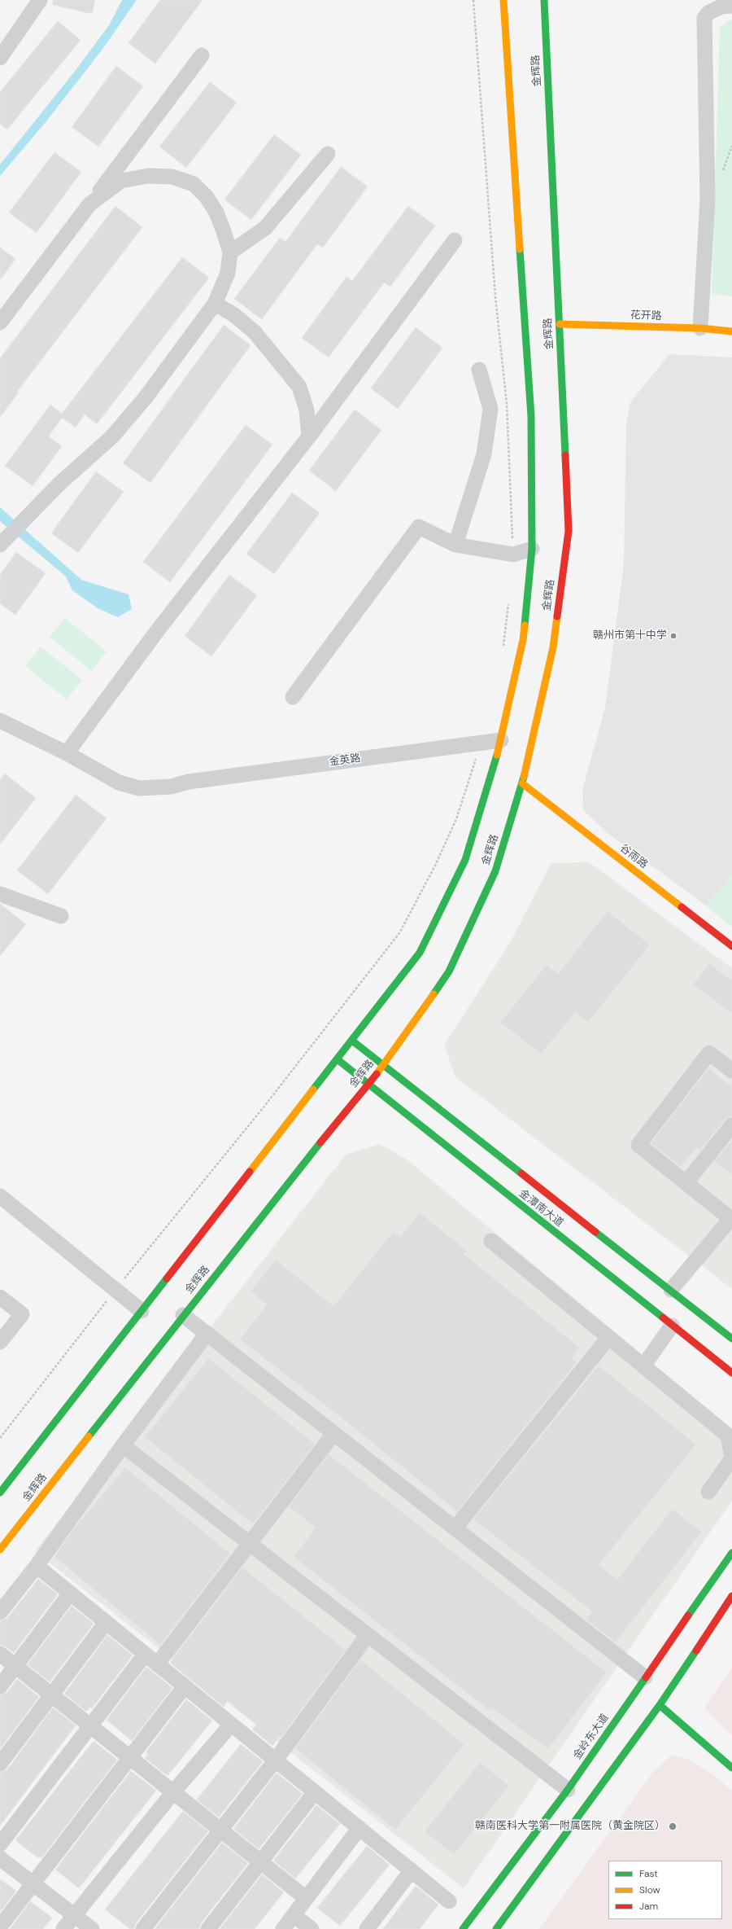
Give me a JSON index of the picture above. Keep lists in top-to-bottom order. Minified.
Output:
{"streets":{"main road":["金辉路","花开路","谷雨路","金潭南大道","金岭东大道"],"street":["金英路"]},"crossings":[["金辉路","花开路"],["金辉路","金英路"],["金辉路","谷雨路"],["金辉路","金潭南大道"]],"places":["赣州市第十中学","赣南医科大学第一附属医院（黄金院区）"],"legend":["Fast","Slow","Jam"]}
